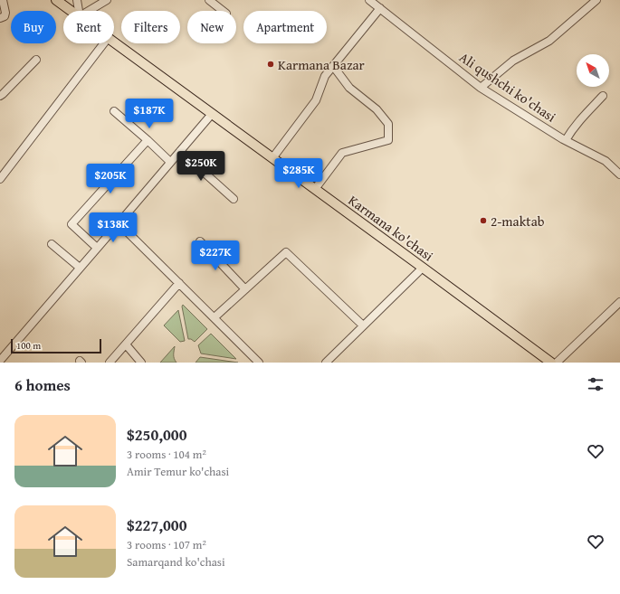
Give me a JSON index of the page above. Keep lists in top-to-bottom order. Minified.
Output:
{"streets":{"main road":["Karmana ko'chasi"],"street":["Ali qushchi ko'chasi"]},"places":["Karmana Bazar","2-maktab"],"scale_bar":"100 m","north":"top left","page":{"chip":["Buy","Rent","Filters","New","Apartment"],"price":["$187K","$250K","$285K","$205K","$138K","$227K"],"scale":"100 m","heading":"6 homes","list":[{"name":"$250,000","note":"3 rooms · 104 m² · Amir Temur ko'chasi"},{"name":"$227,000","note":"3 rooms · 107 m² · Samarqand ko'chasi"}]}}
